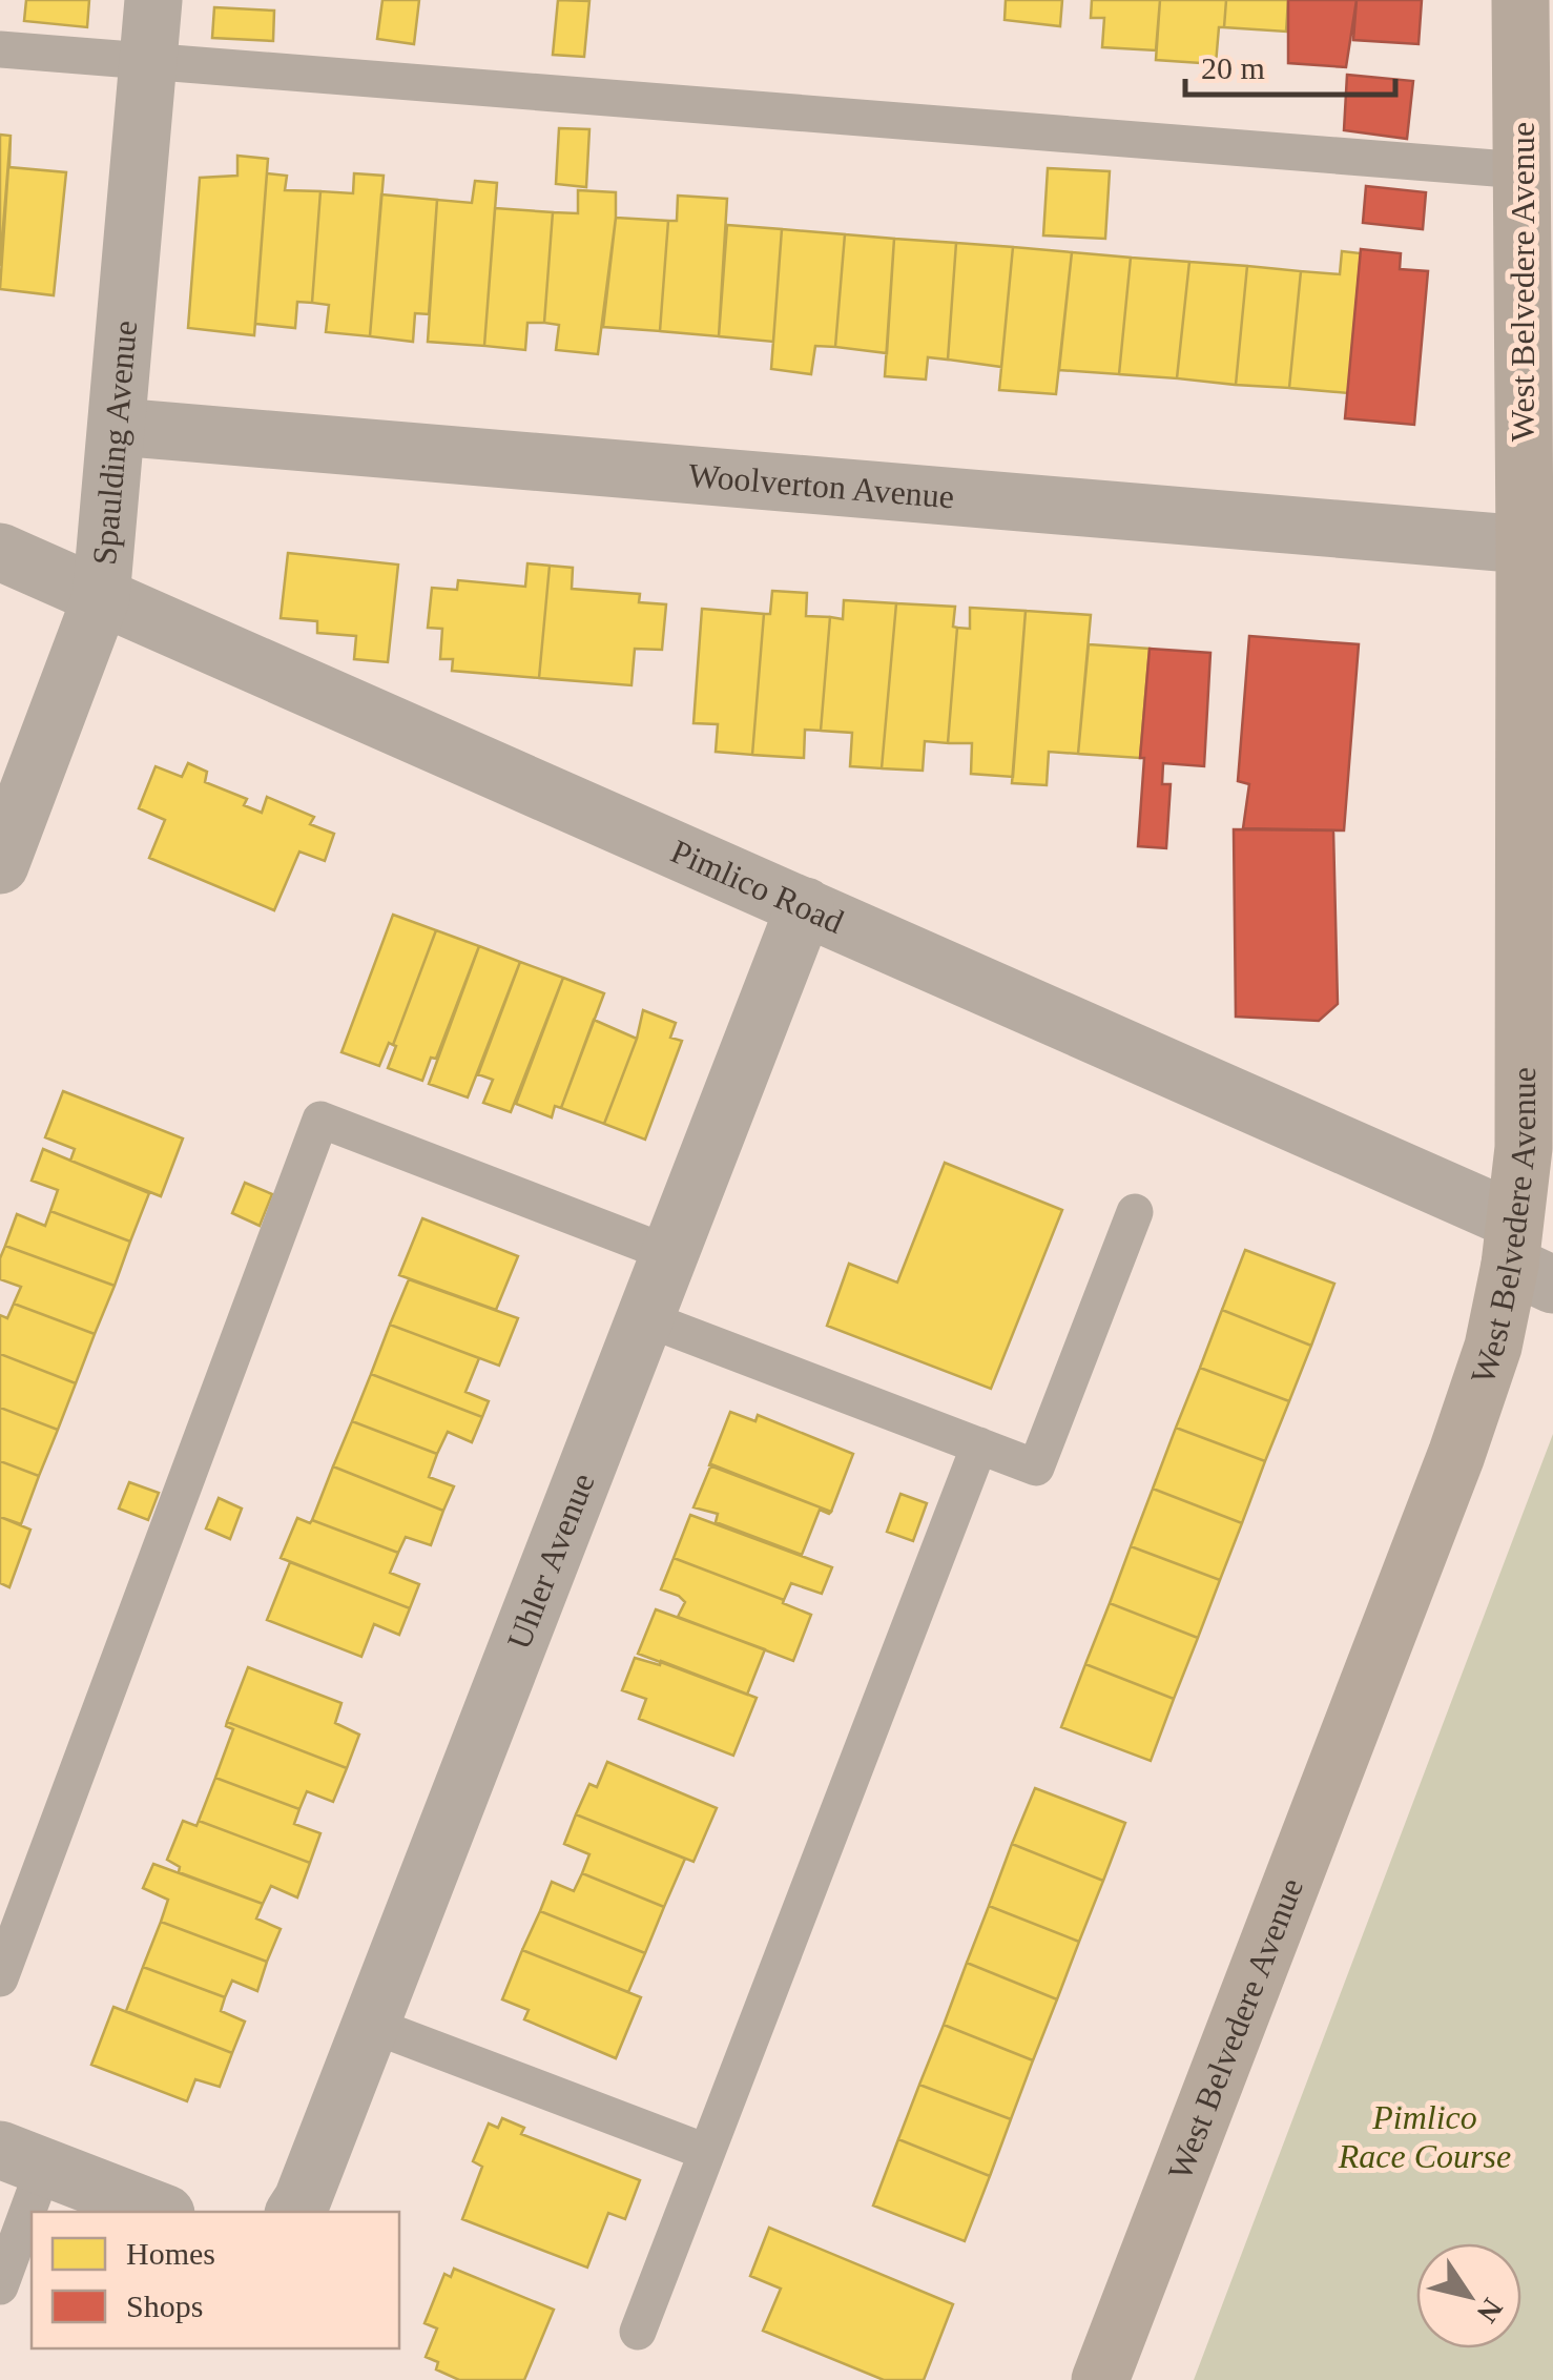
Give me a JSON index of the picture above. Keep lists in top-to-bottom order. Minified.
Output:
{"streets":{"main road":["West Belvedere Avenue"],"street":["Spaulding Avenue","Woolverton Avenue","Pimlico Road","Uhler Avenue"]},"crossings":[["West Belvedere Avenue","Woolverton Avenue"],["West Belvedere Avenue","Pimlico Road"],["Spaulding Avenue","Woolverton Avenue"],["Spaulding Avenue","Pimlico Road"],["Pimlico Road","Uhler Avenue"]],"parks":["Pimlico Race Course"],"legend":["Homes","Shops"],"scale_bar":"20 m","north":"bottom right"}
